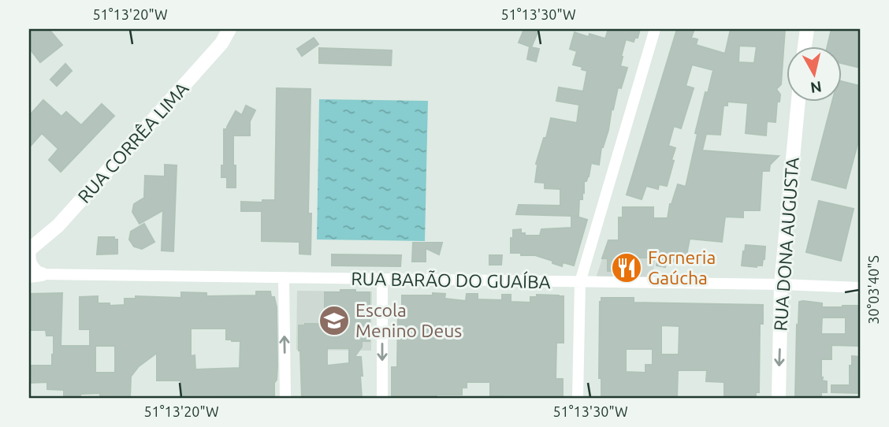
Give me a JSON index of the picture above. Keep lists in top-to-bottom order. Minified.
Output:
{"streets":{"street":["RUA CORRÊA LIMA","RUA DONA AUGUSTA","RUA BARÃO DO GUAÍBA"]},"crossings":[["RUA CORRÊA LIMA","RUA BARÃO DO GUAÍBA"],["RUA DONA AUGUSTA","RUA BARÃO DO GUAÍBA"]],"one_way":["RUA DONA AUGUSTA"],"places":{"restaurant":["Forneria Gaúcha"],"school or university":["Escola Menino Deus"]},"north":"bottom","coordinates":["51°13'20\"W","51°13'30\"W","30°03'40\"S"]}
